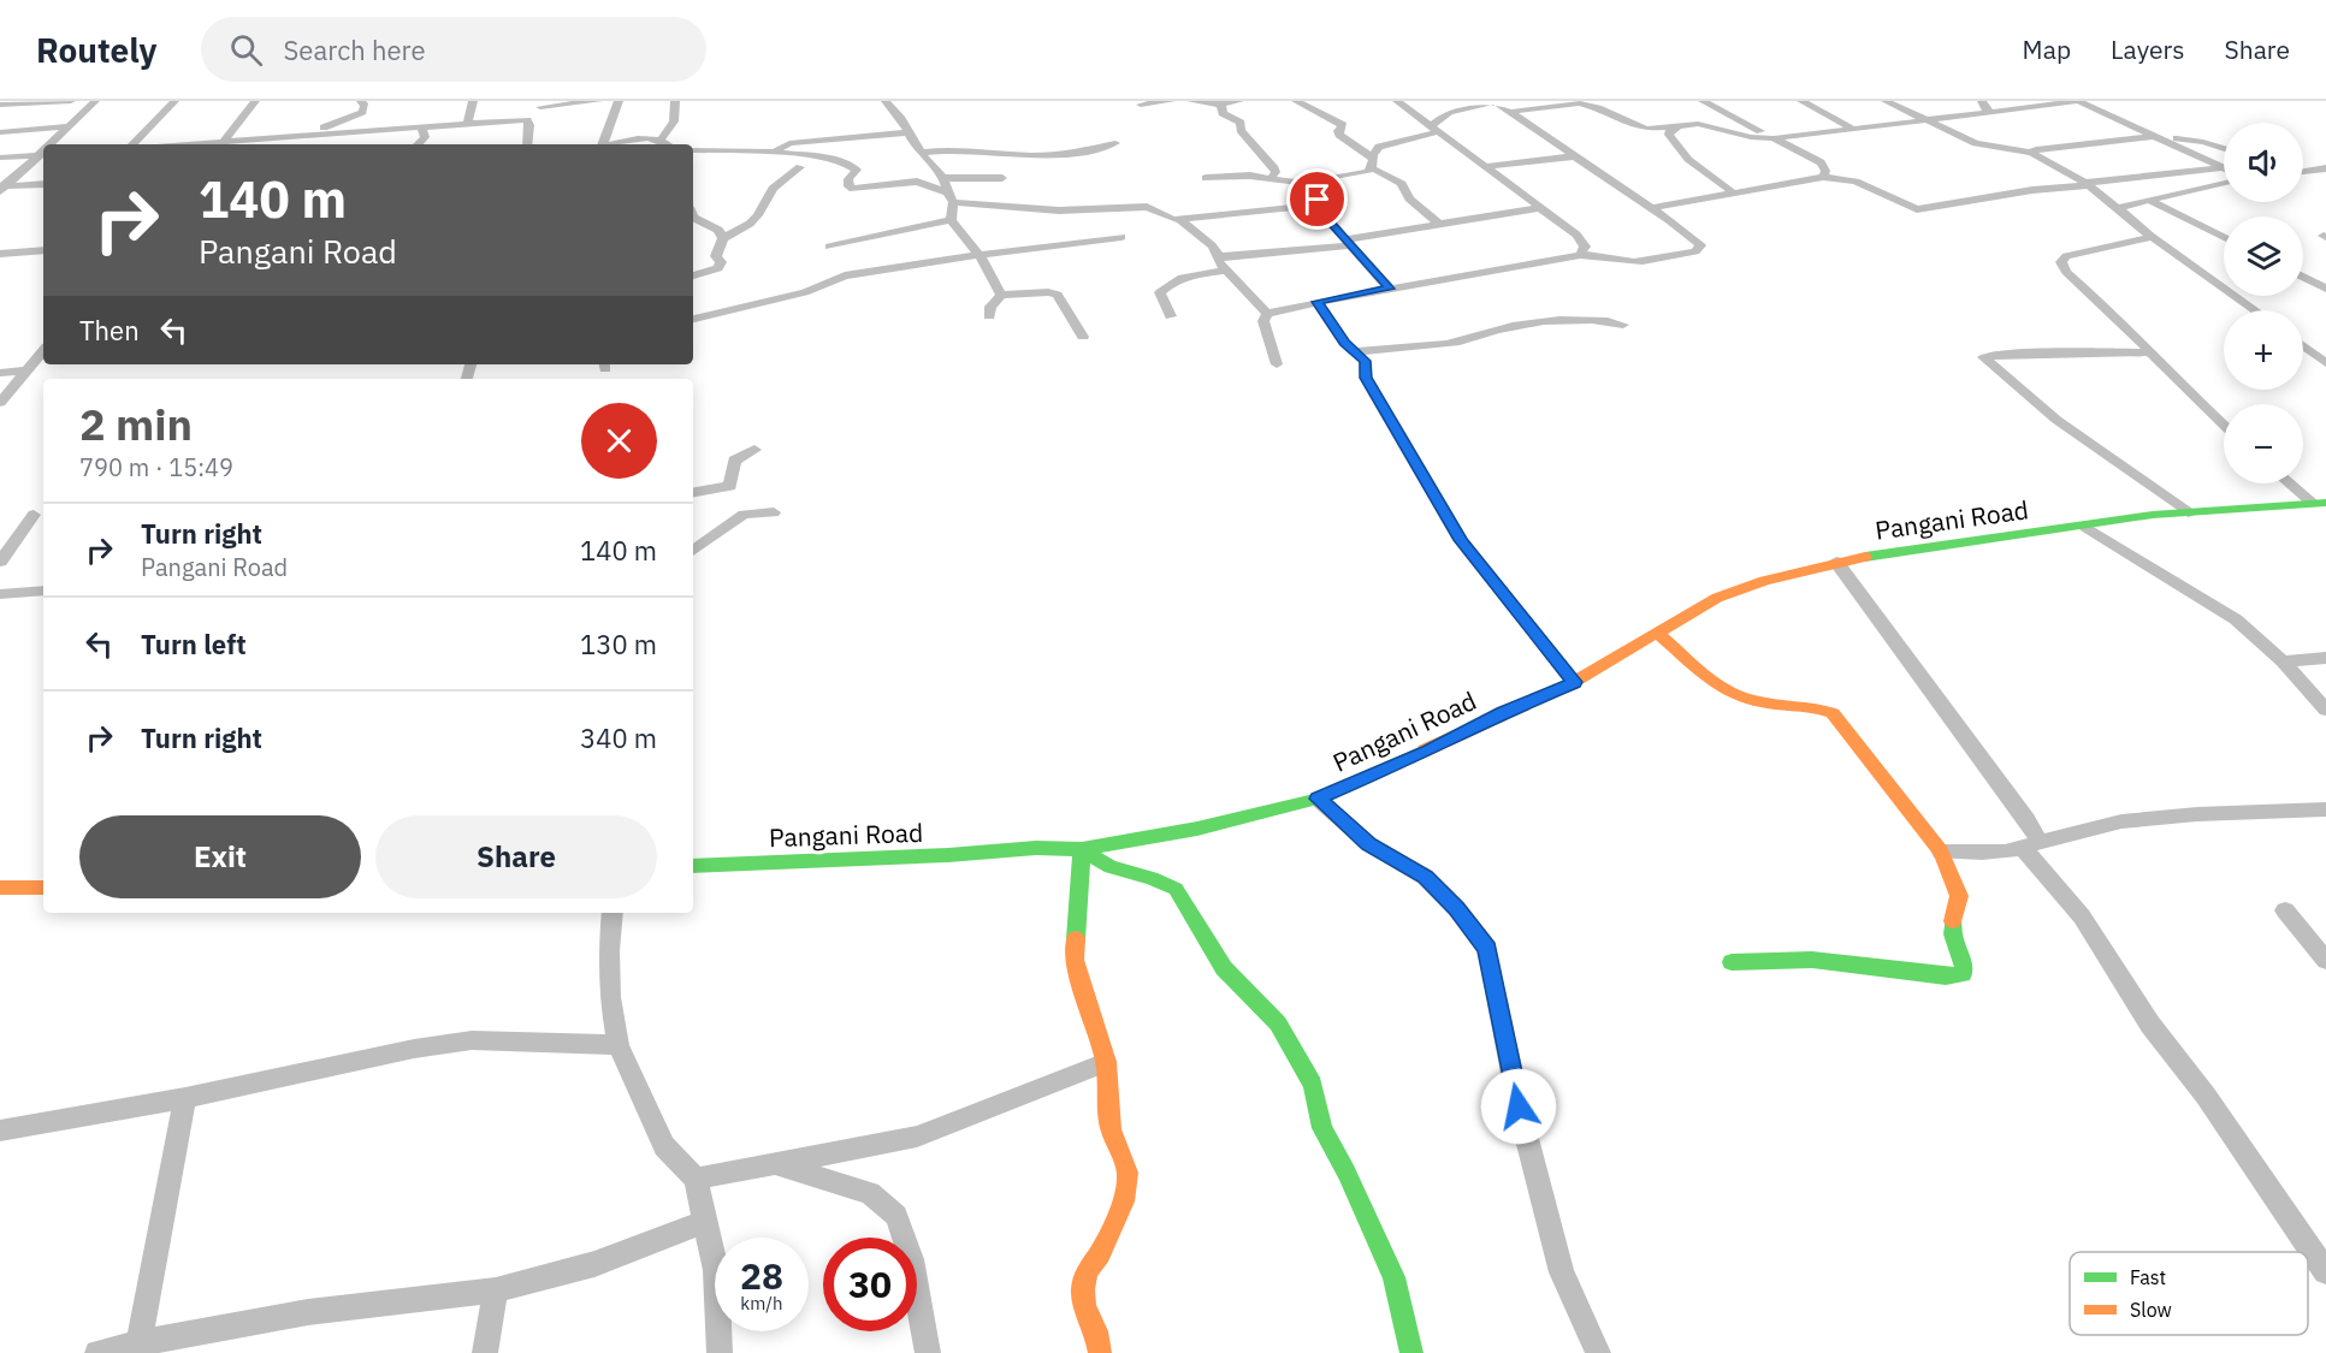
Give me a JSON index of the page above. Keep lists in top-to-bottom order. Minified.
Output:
{"streets":{"main road":["Pangani Road"]},"legend":["Fast","Slow"],"page":{"header":"Routely","search":"Search here","nav":["Map","Layers","Share"],"map_buttons":["+","−"],"turn":["140 m","Pangani Road"],"then":"Then","heading":["2 min","790 m · 15:49"],"list":[{"name":"Turn right","note":"Pangani Road","value":"140 m"},{"name":"Turn left","value":"130 m"},{"name":"Turn right","value":"340 m"}],"buttons":["Exit","Share"],"speed":"28 km/h","limit":"30"}}
